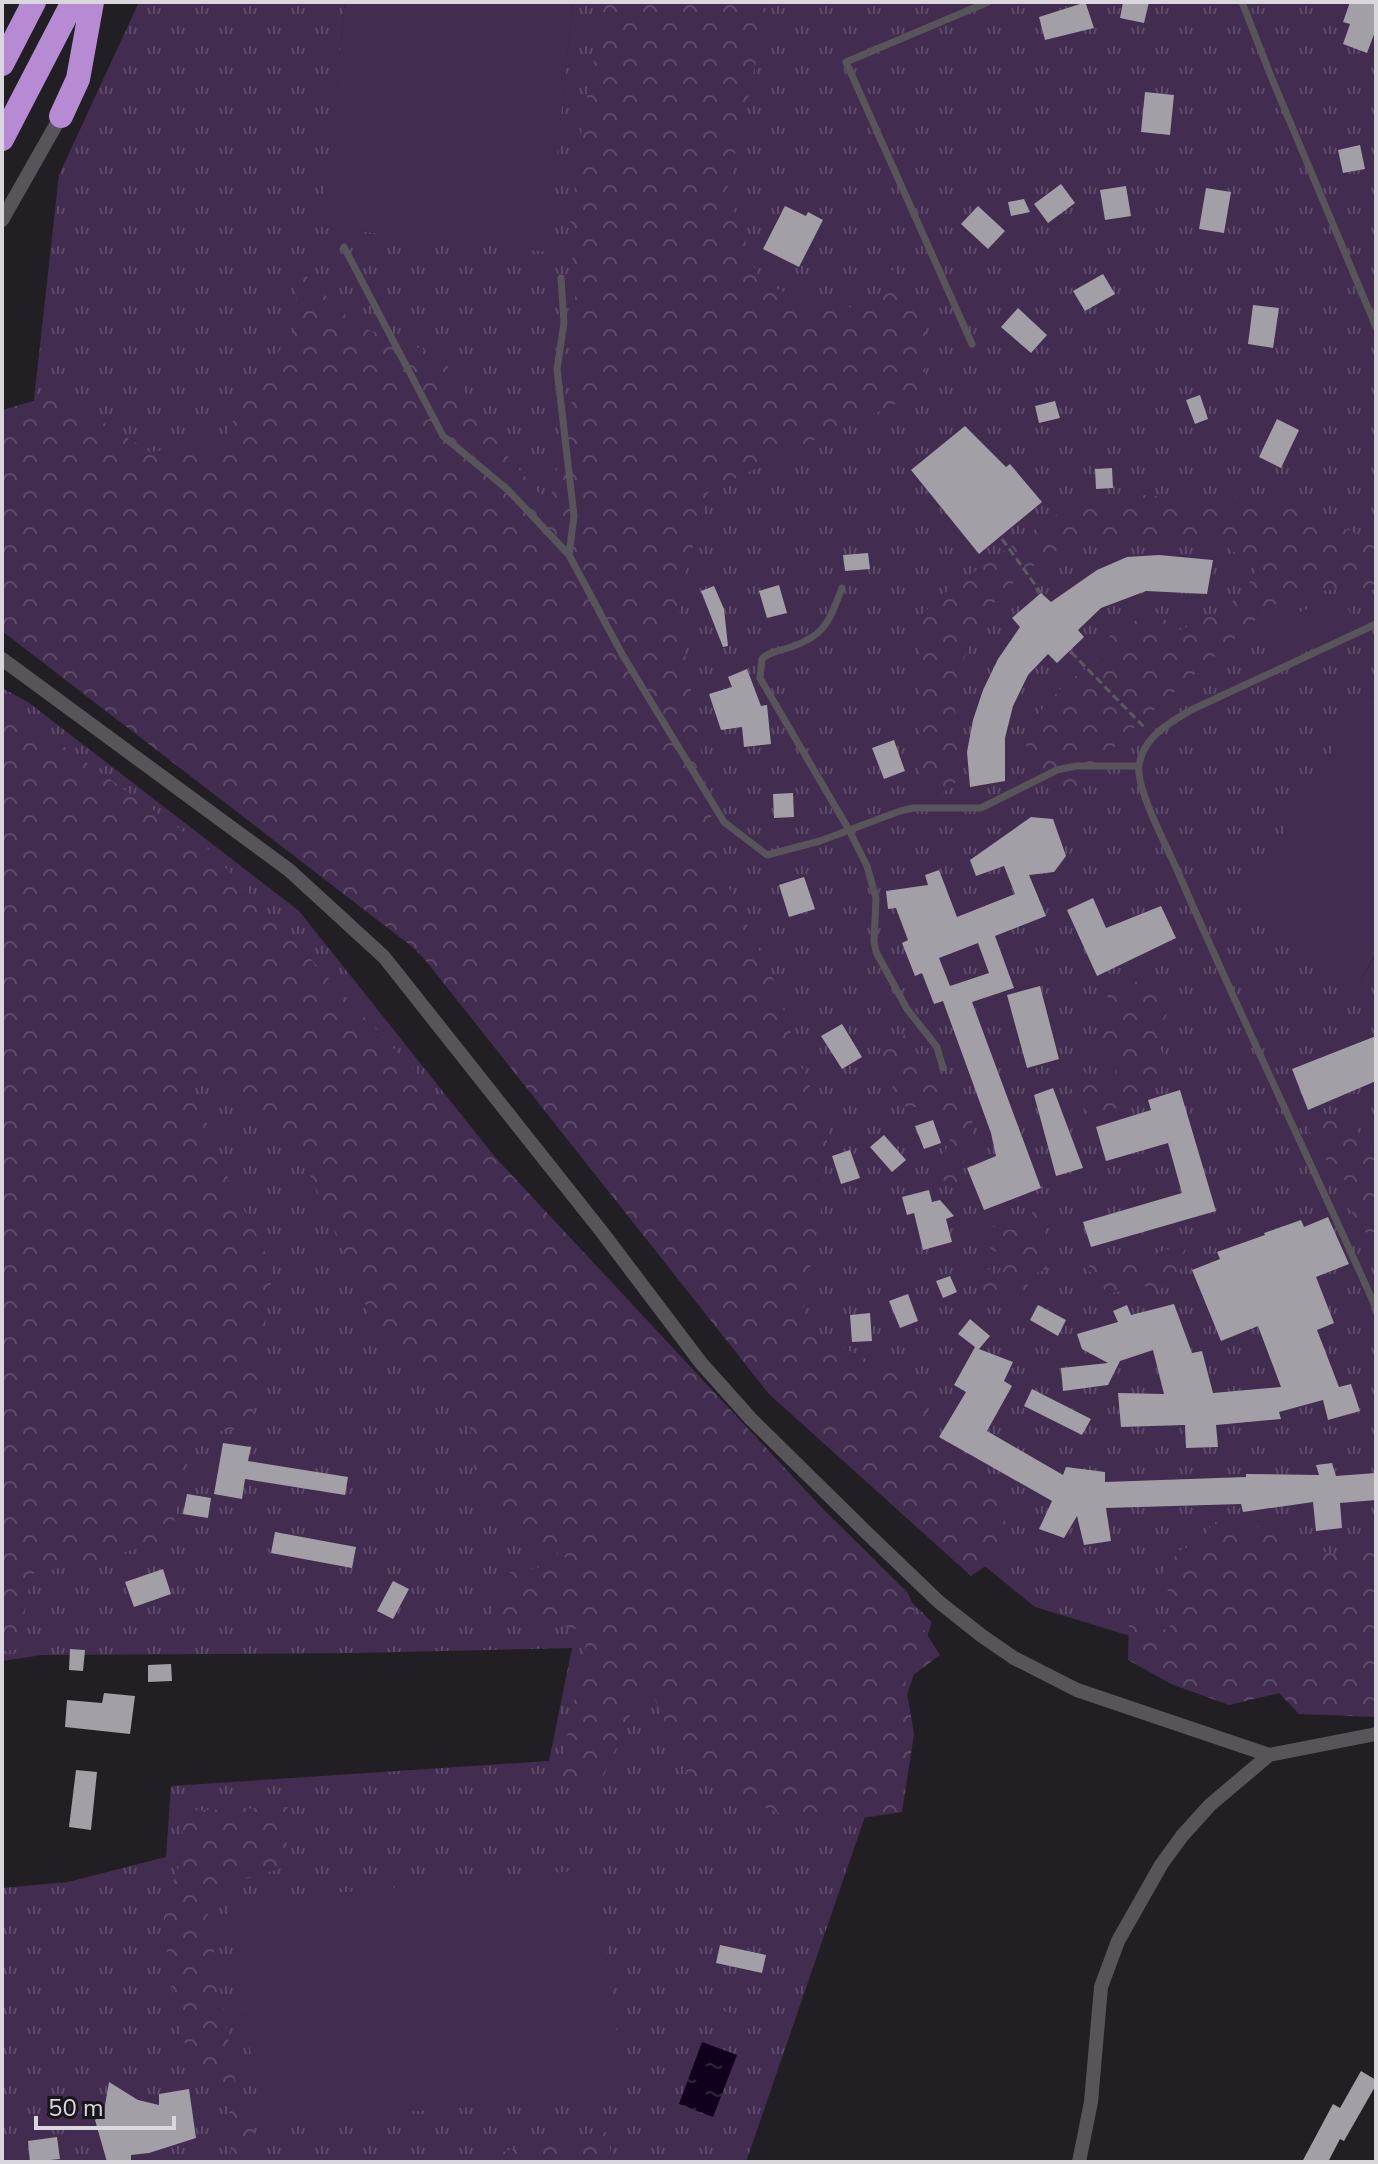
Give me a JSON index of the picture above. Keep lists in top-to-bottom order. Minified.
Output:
{"scale_bar":"50 m"}
